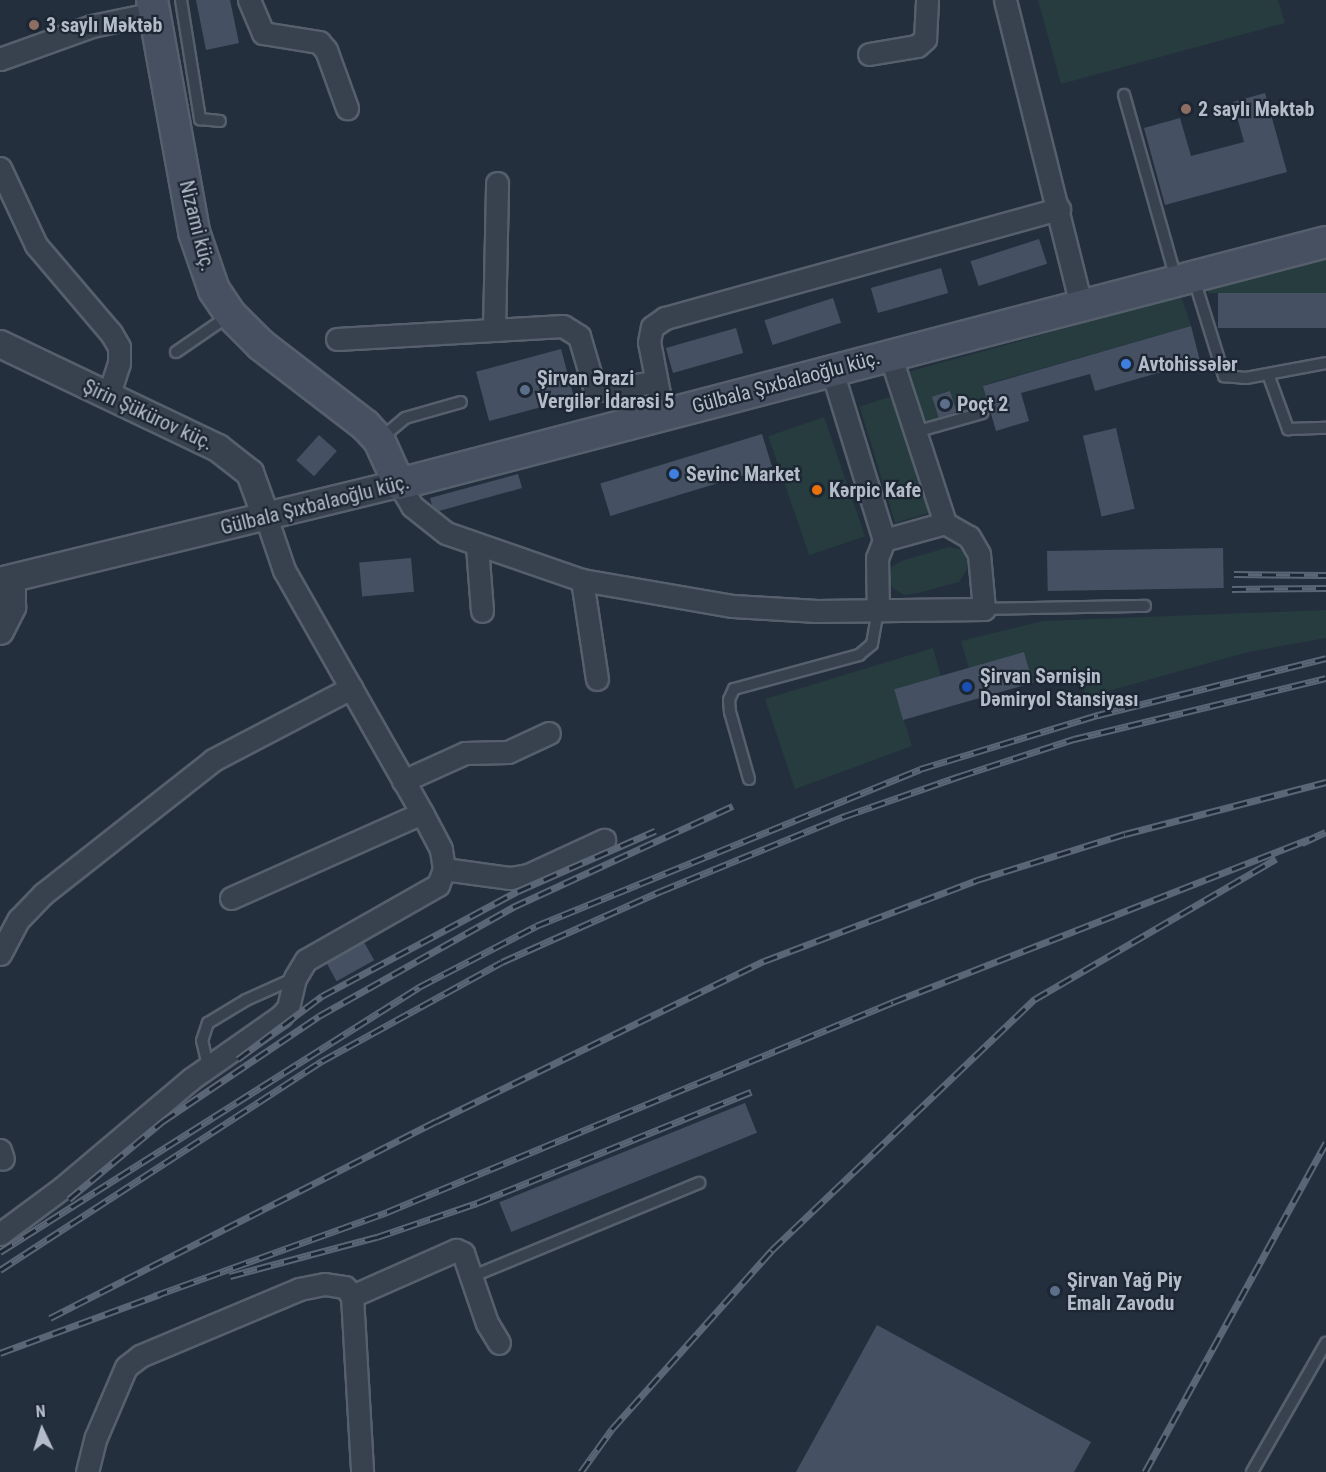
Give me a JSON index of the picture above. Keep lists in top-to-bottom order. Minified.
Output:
{"streets":{"main road":["Nizami küç.","Gülbala Şıxbalaoğlu küç."],"street":["Şirin Şükürov küç."]},"crossings":[["Nizami küç.","Gülbala Şıxbalaoğlu küç."],["Gülbala Şıxbalaoğlu küç.","Şirin Şükürov küç."]],"places":["3 saylı Məktəb","2 saylı Məktəb","Avtohissələr","Şirvan Ərazi Vergilər İdarəsi 5","Poçt 2","Sevinc Market","Kərpic Kafe","Şirvan Sərnişin Dəmiryol Stansiyası","Şirvan Yağ Piy Emalı Zavodu"],"north":"top"}
